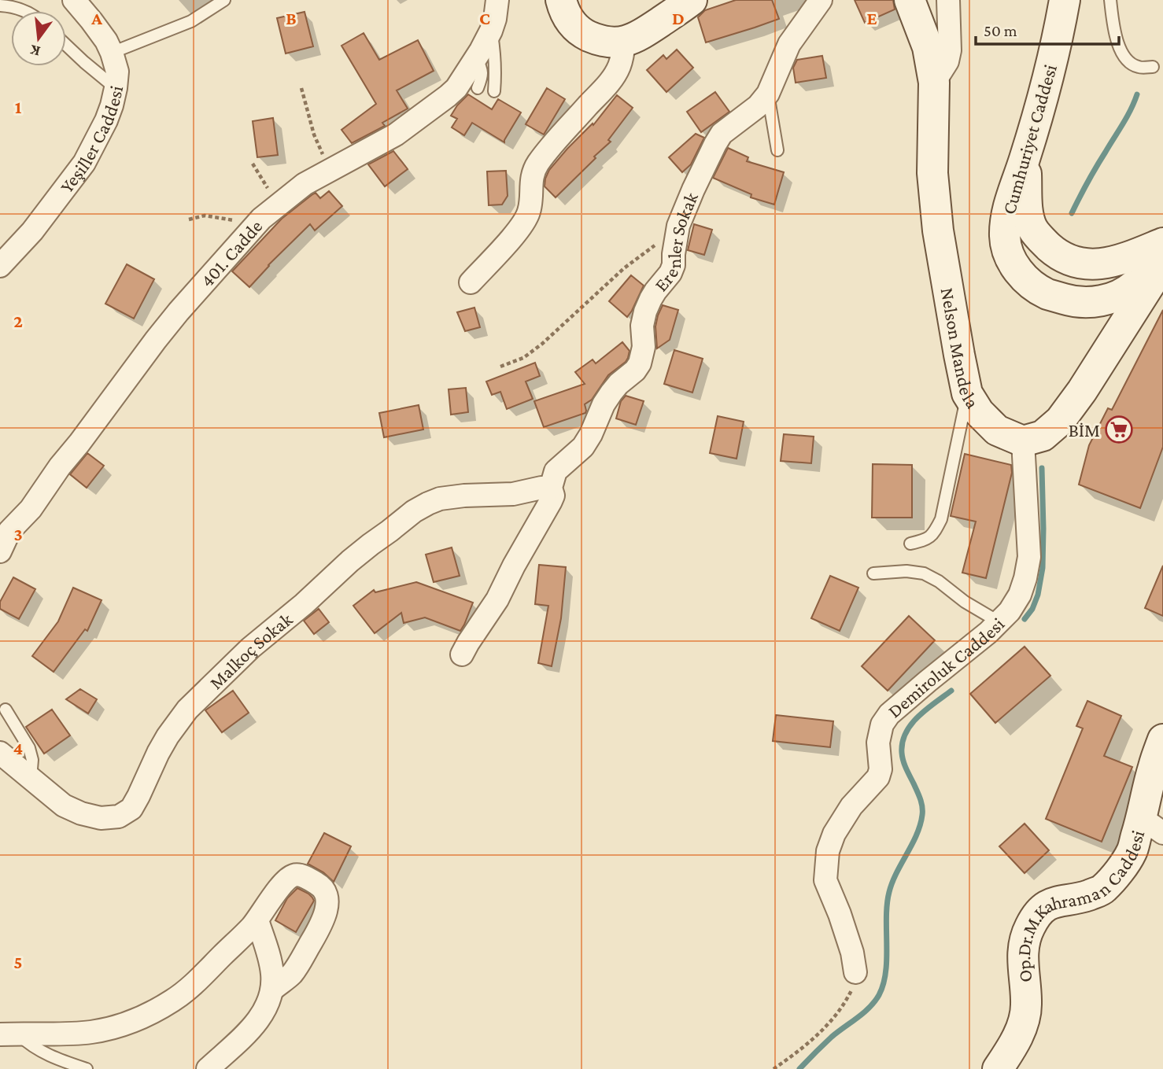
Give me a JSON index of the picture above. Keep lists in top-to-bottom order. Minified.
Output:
{"streets":{"street":["Yeşiller Caddesi","Cumhuriyet Caddesi","Erenler Sokak","401. Cadde","Nelson Mandela","Malkoç Sokak","Demiroluk Caddesi","Op.Dr.M.Kahraman Caddesi"]},"crossings":[["Erenler Sokak","Malkoç Sokak"],["Nelson Mandela","Demiroluk Caddesi"]],"places":{"supermarket":["BİM"]},"scale_bar":"50 m","north":"bottom","grid":{"columns":["A","B","C","D","E"],"rows":["1","2","3","4","5"]}}
